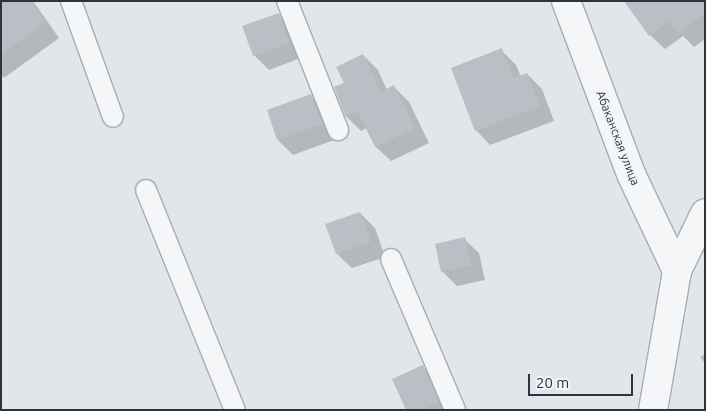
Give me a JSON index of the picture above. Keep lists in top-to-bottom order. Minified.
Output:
{"streets":{"street":["Абаканская улица"]},"scale_bar":"20 m"}
